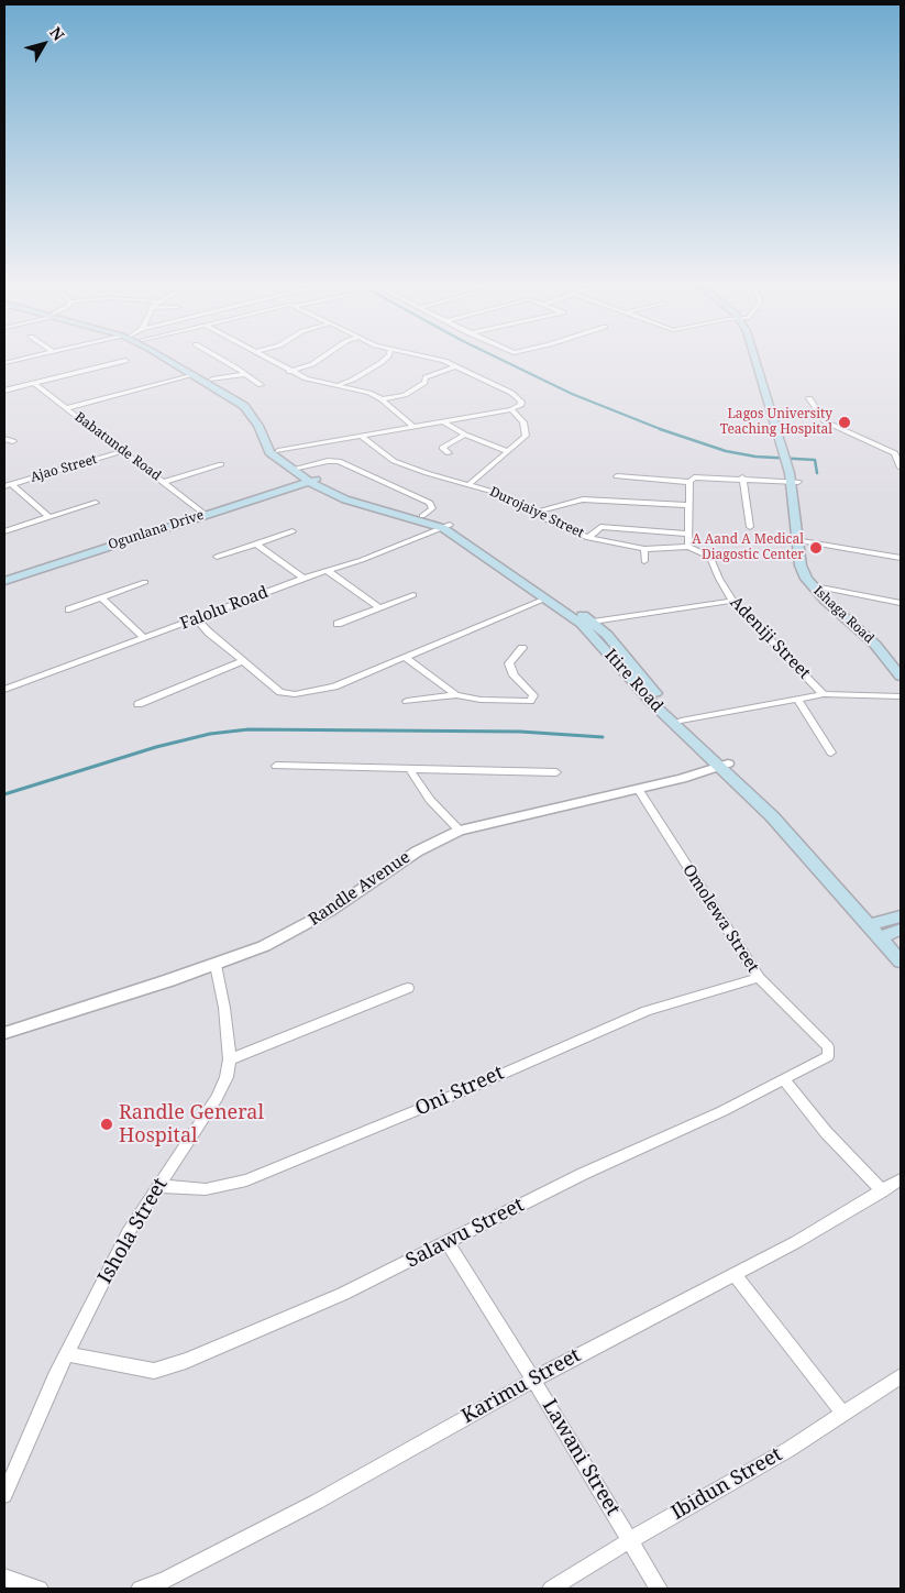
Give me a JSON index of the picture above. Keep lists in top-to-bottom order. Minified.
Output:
{"streets":{"main road":["Ogunlana Drive","Ishaga Road","Itire Road"],"street":["Babatunde Road","Ajao Street","Durojaiye Street","Falolu Road","Adeniji Street","Randle Avenue","Omolewa Street","Oni Street","Ishola Street","Salawu Street","Karimu Street","Lawani Street","Ibidun Street"]},"crossings":[["Babatunde Road","Ajao Street"],["Babatunde Road","Ogunlana Drive"],["Durojaiye Street","Adeniji Street"],["Ogunlana Drive","Itire Road"],["Falolu Road","Itire Road"],["Itire Road","Randle Avenue"],["Randle Avenue","Omolewa Street"],["Randle Avenue","Ishola Street"],["Omolewa Street","Oni Street"],["Omolewa Street","Salawu Street"],["Oni Street","Ishola Street"],["Ishola Street","Salawu Street"],["Salawu Street","Lawani Street"],["Karimu Street","Lawani Street"],["Lawani Street","Ibidun Street"]],"places":["Lagos University Teaching Hospital","A Aand A Medical Diagostic Center","Randle General Hospital"],"north":"top right"}
